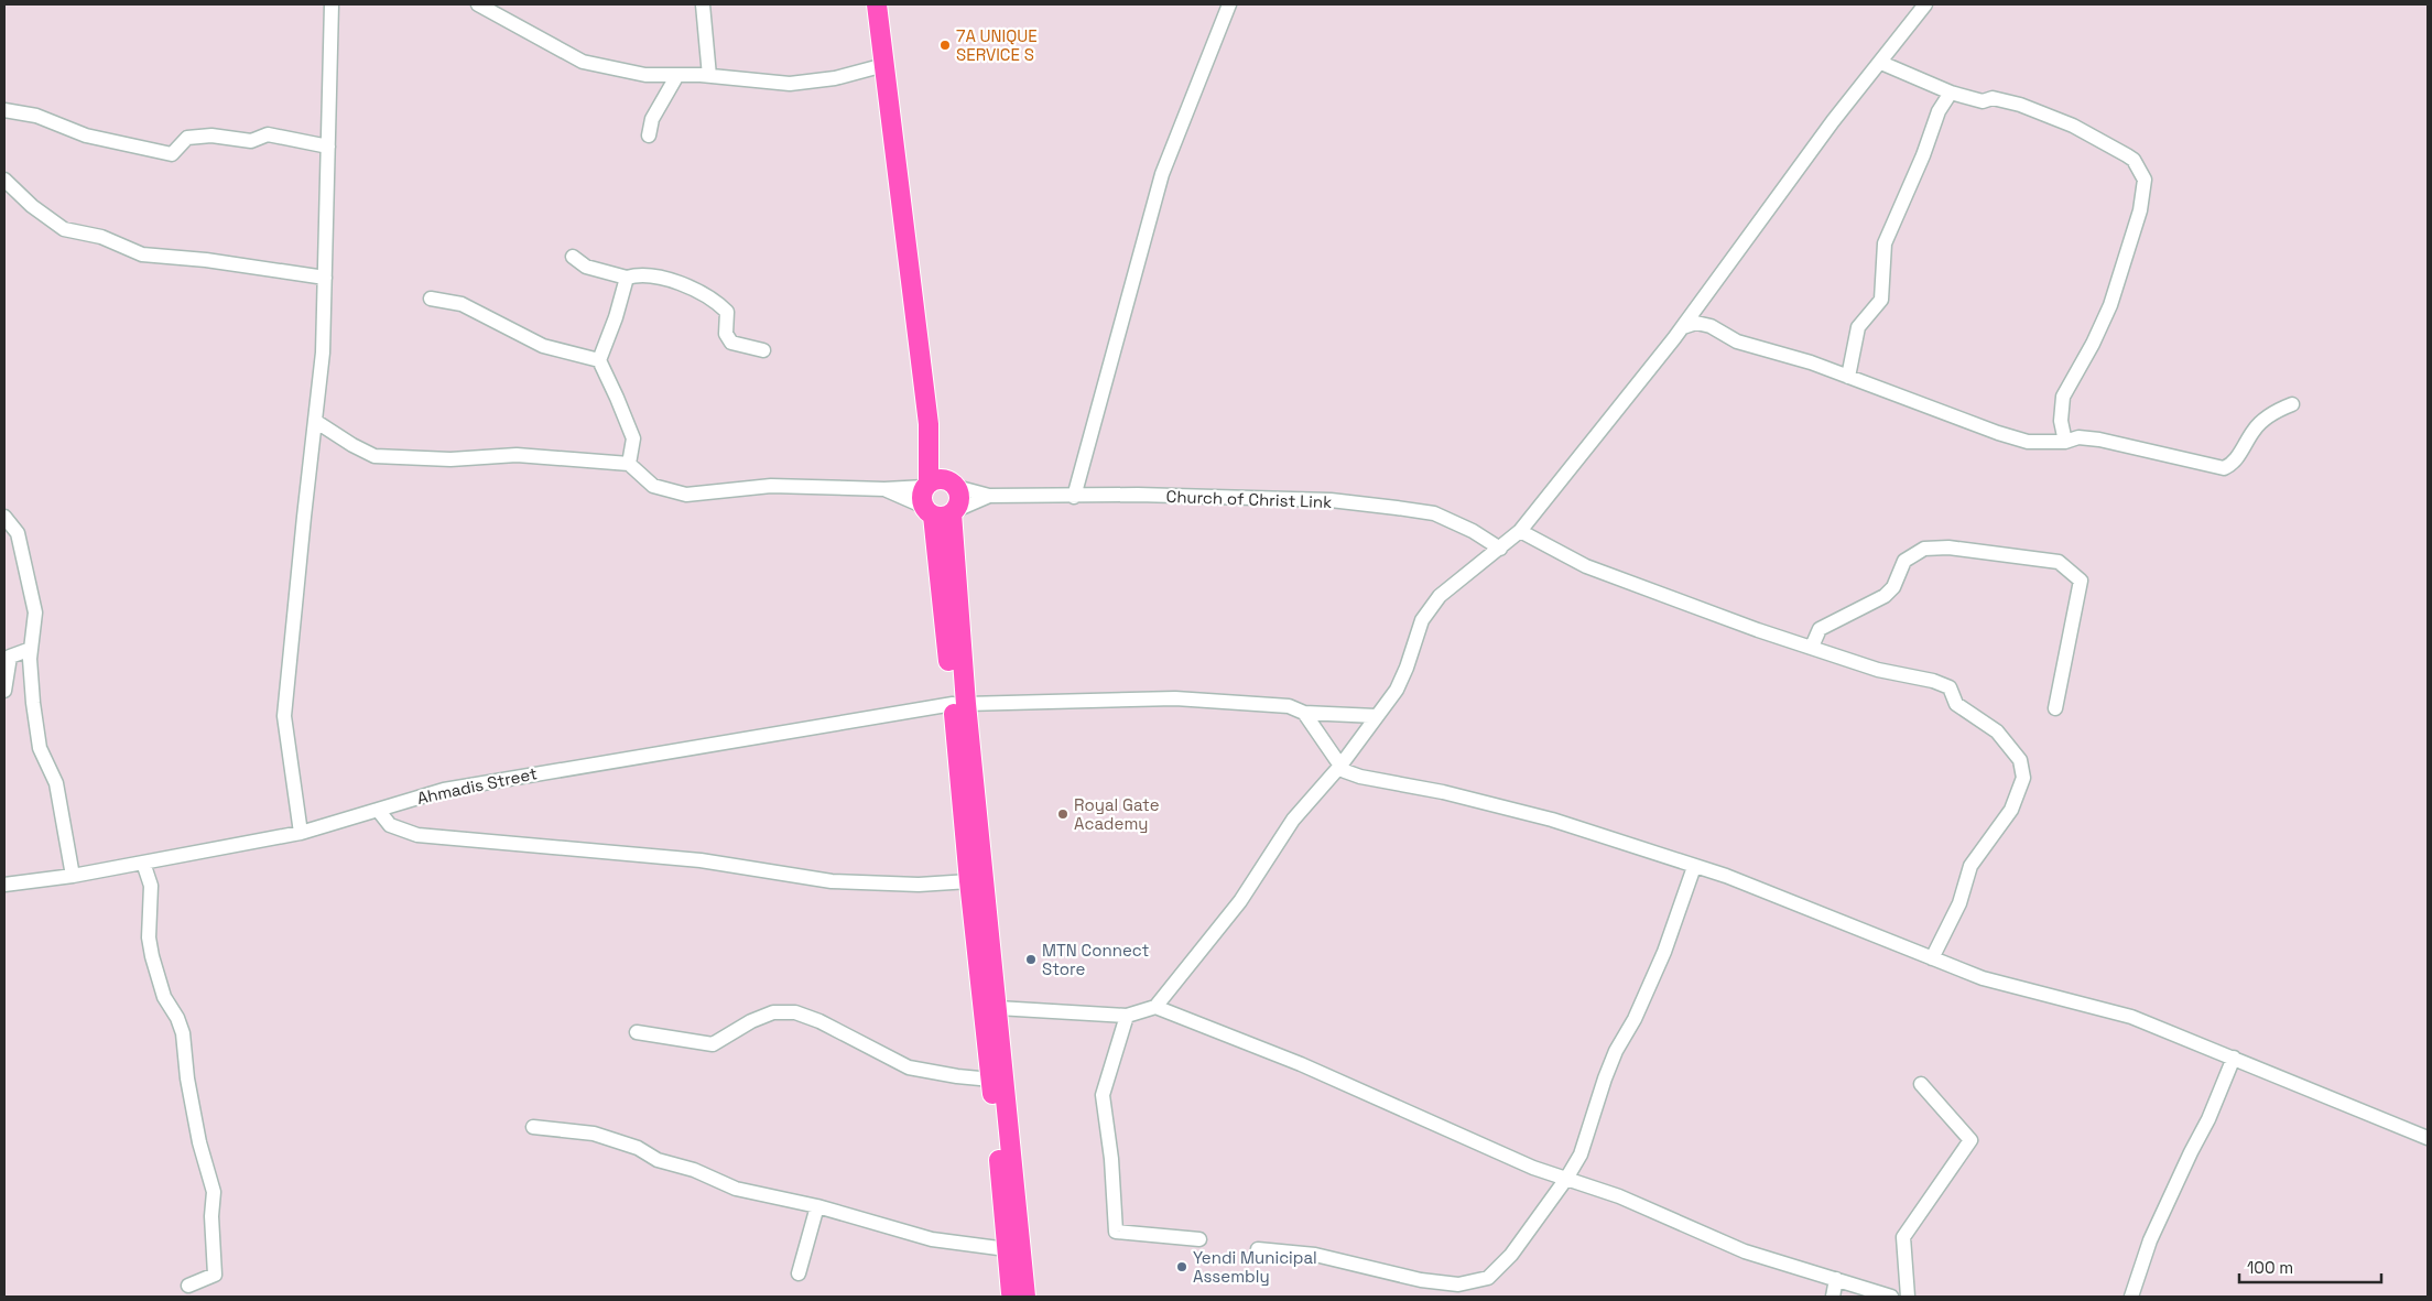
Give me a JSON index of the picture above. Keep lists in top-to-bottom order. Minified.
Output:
{"streets":{"street":["Church of Christ Link","Ahmadis Street"]},"places":["7A UNIQUE SERVICE S","Royal Gate Academy","MTN Connect Store","Yendi Municipal Assembly"],"scale_bar":"100 m"}
